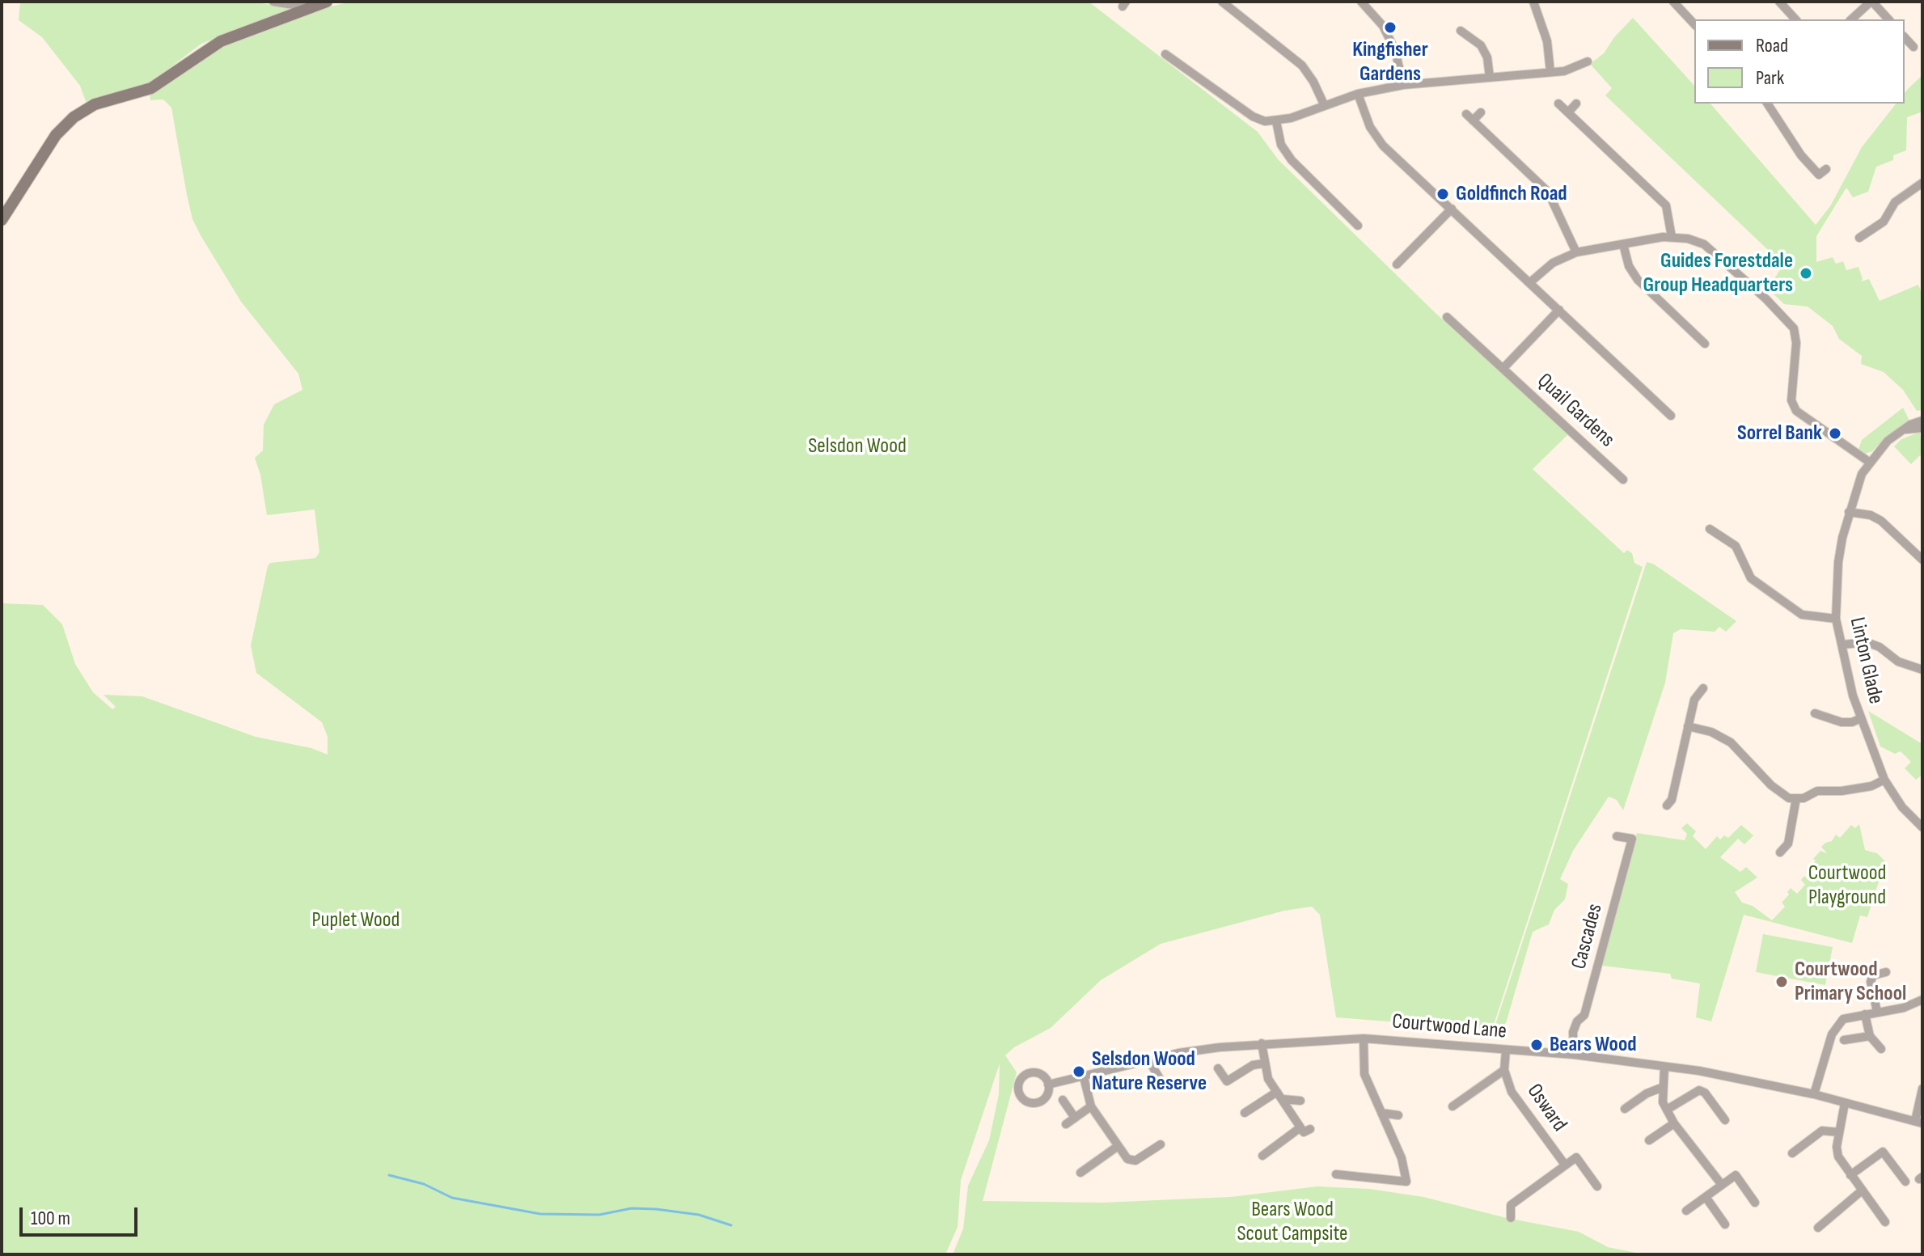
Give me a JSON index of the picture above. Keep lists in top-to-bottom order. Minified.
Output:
{"streets":{"street":["Quail Gardens","Linton Glade","Cascades","Courtwood Lane","Osward"]},"crossings":[["Cascades","Courtwood Lane"],["Courtwood Lane","Osward"]],"parks":["Selsdon Wood","Courtwood Playground","Puplet Wood","Bears Wood Scout Campsite"],"places":["Kingfisher Gardens","Goldfinch Road","Guides Forestdale Group Headquarters","Sorrel Bank","Courtwood Primary School","Bears Wood","Selsdon Wood Nature Reserve"],"legend":["Road","Park"],"scale_bar":"100 m"}
